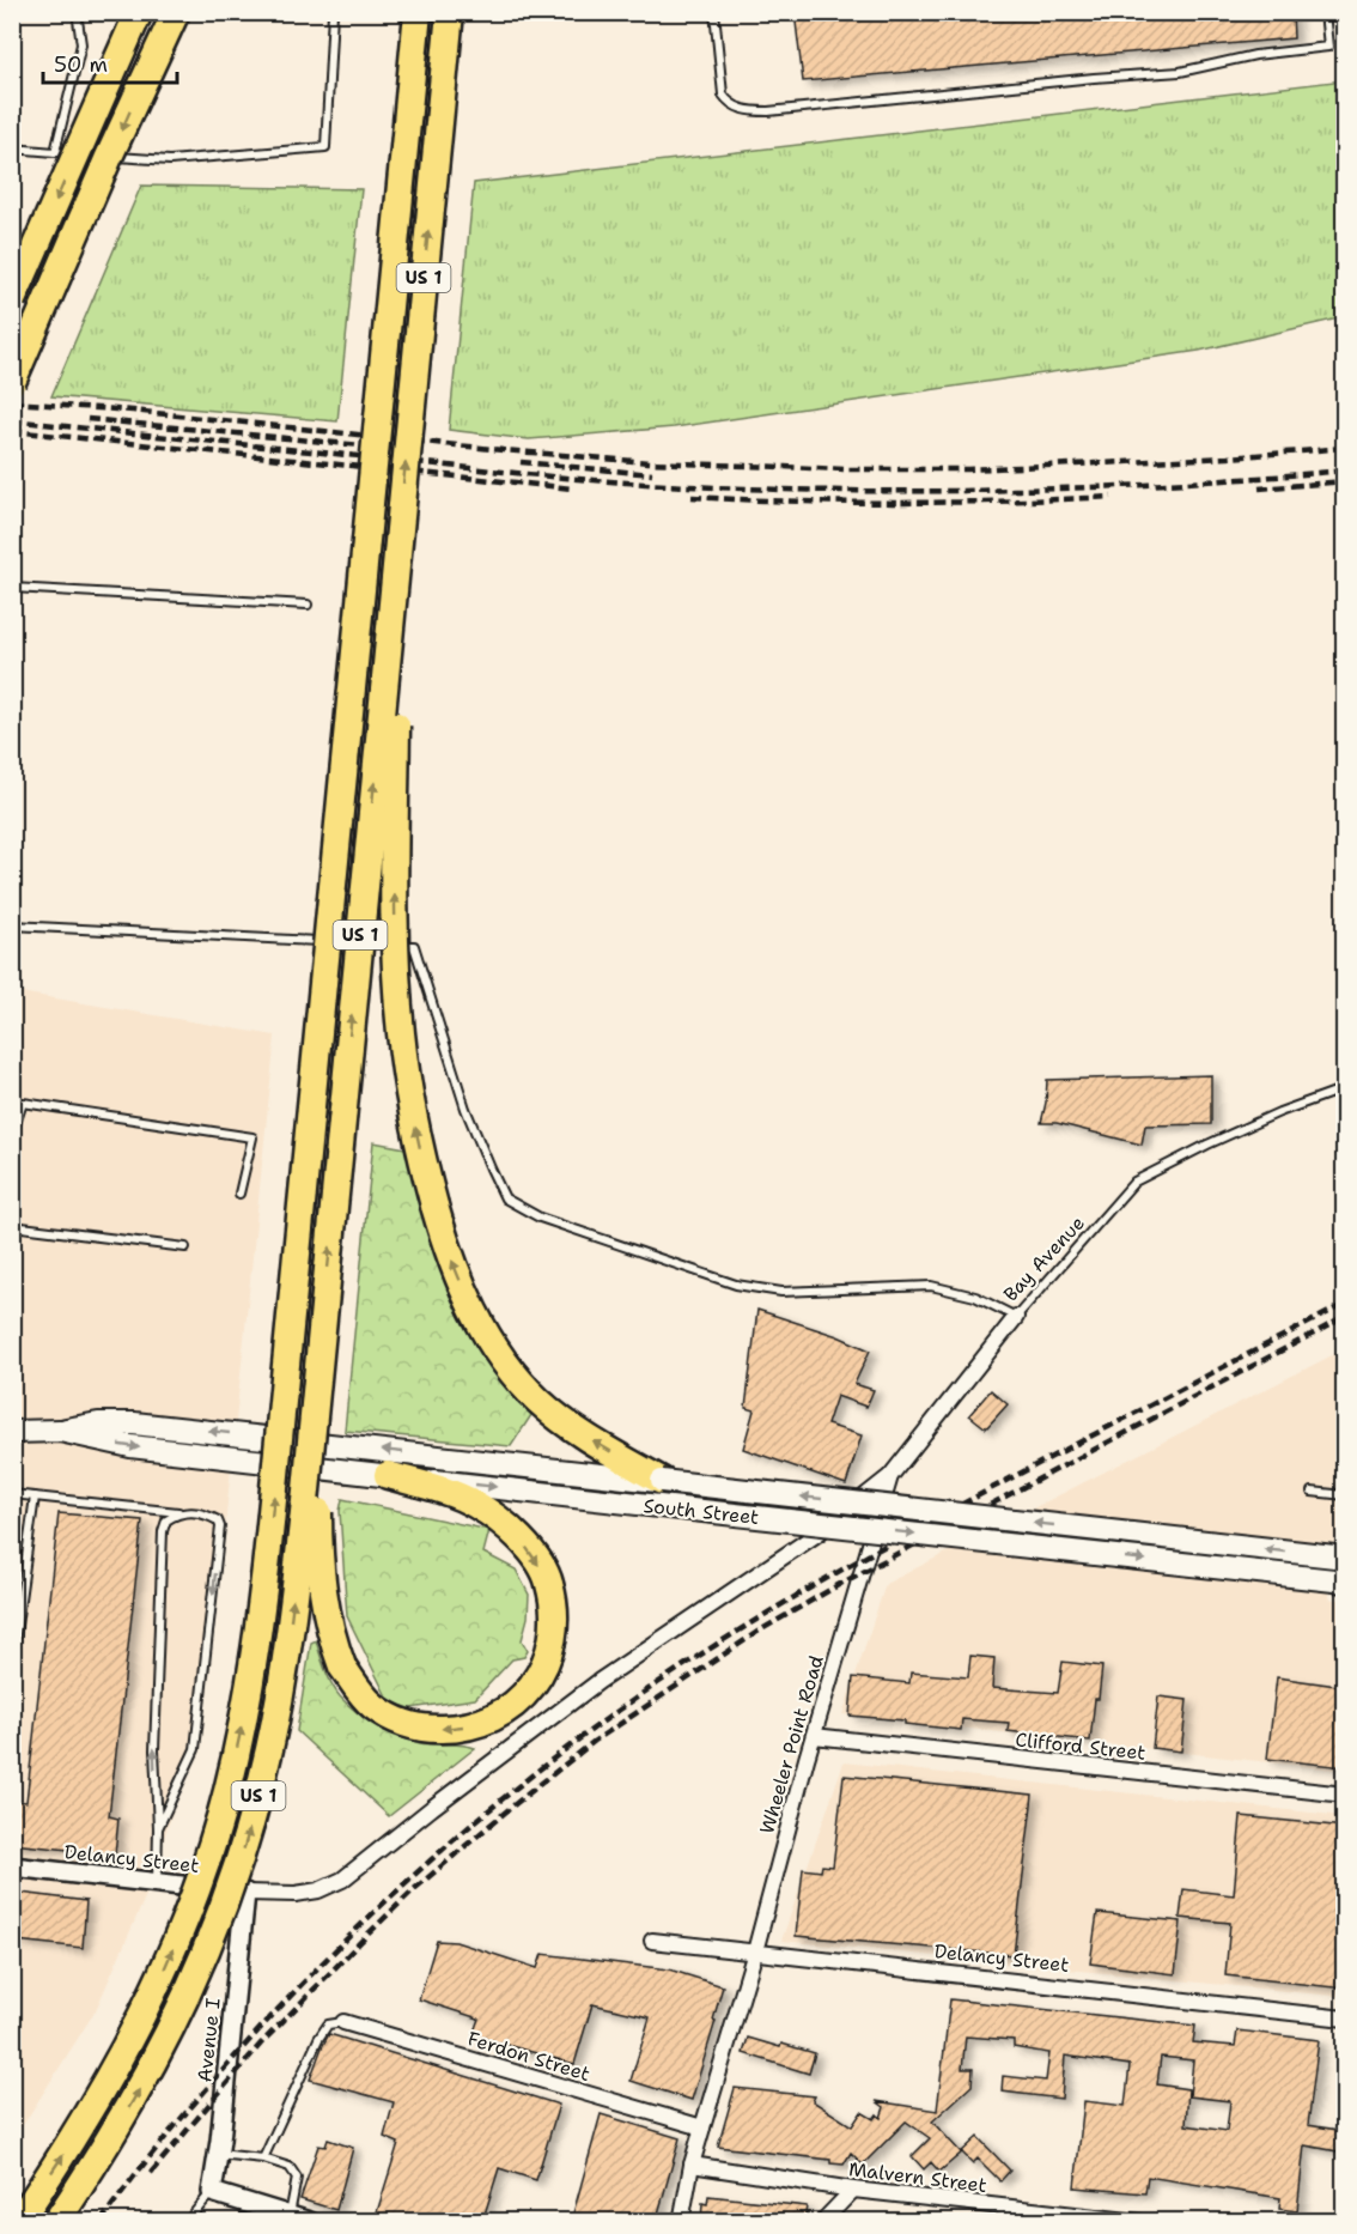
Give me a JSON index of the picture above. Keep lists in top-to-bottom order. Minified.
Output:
{"streets":{"highway":["US 1"],"main road":["South Street"],"street":["Wheeler Point Road","Clifford Street","Delancy Street","Avenue I","Ferdon Street","Malvern Street"],"lane":["Bay Avenue"]},"crossings":[["Bay Avenue","Wheeler Point Road"],["Wheeler Point Road","Clifford Street"],["Wheeler Point Road","Delancy Street"],["Wheeler Point Road","Ferdon Street"],["Wheeler Point Road","Malvern Street"],["Delancy Street","Avenue I"]],"scale_bar":"50 m"}
